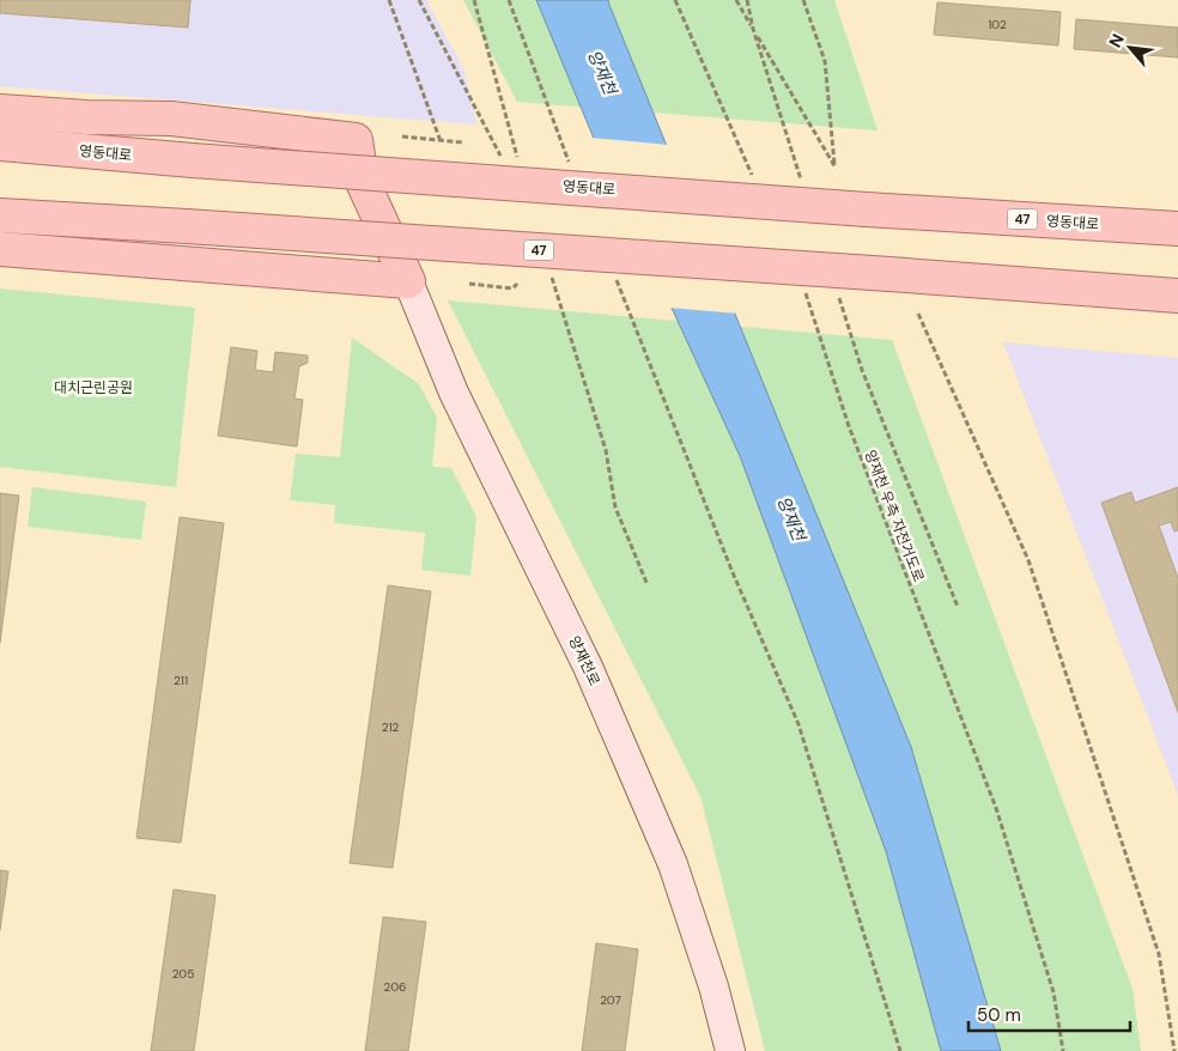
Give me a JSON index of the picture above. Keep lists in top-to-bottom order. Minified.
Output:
{"streets":{"main road":["영동대로","47"],"street":["양재천로"],"path":["양재천 우측 자전거도로"]},"water":["양재천"],"parks":["대치근린공원"],"house_numbers":["102","211","212","205","206","207"],"scale_bar":"50 m","north":"top left"}
